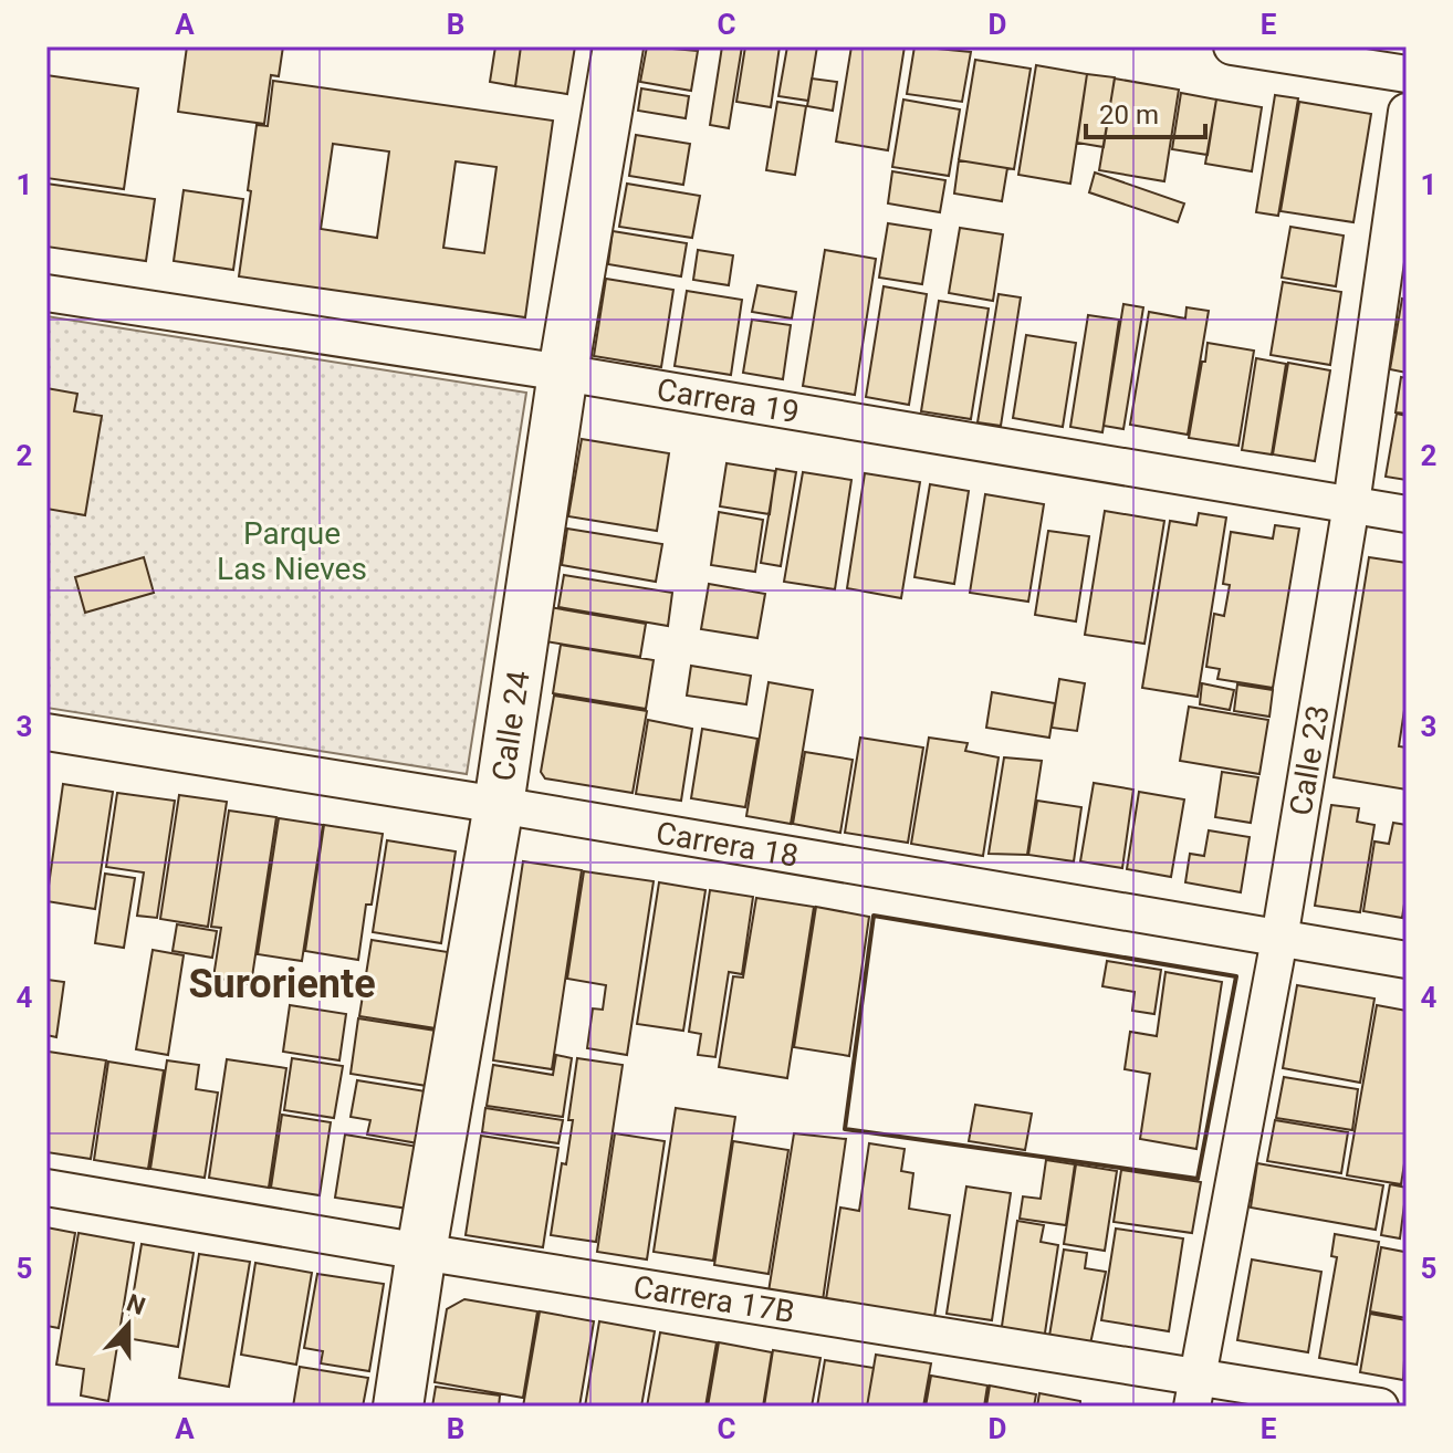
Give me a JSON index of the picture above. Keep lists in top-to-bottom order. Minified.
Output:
{"streets":{"street":["Carrera 19","Calle 24","Calle 23","Carrera 18","Carrera 17B"]},"crossings":[["Carrera 19","Calle 24"],["Carrera 19","Calle 23"],["Calle 24","Carrera 18"],["Calle 24","Carrera 17B"],["Calle 23","Carrera 18"],["Calle 23","Carrera 17B"]],"districts":["Suroriente"],"parks":["Parque Las Nieves"],"scale_bar":"20 m","north":"top","grid":{"columns":["A","B","C","D","E"],"rows":["1","2","3","4","5"]}}
